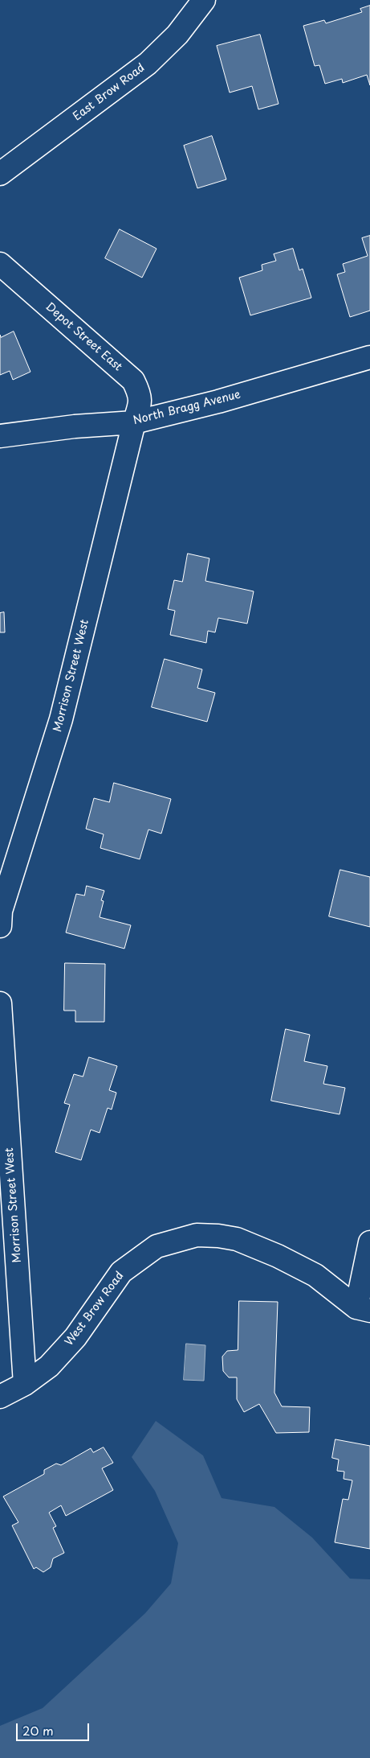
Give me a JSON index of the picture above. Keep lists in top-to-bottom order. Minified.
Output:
{"streets":{"street":["East Brow Road","Depot Street East","North Bragg Avenue","Morrison Street West","West Brow Road"]},"crossings":[["Depot Street East","North Bragg Avenue"],["Depot Street East","Morrison Street West"],["North Bragg Avenue","Morrison Street West"],["Morrison Street West","West Brow Road"]],"scale_bar":"20 m"}
